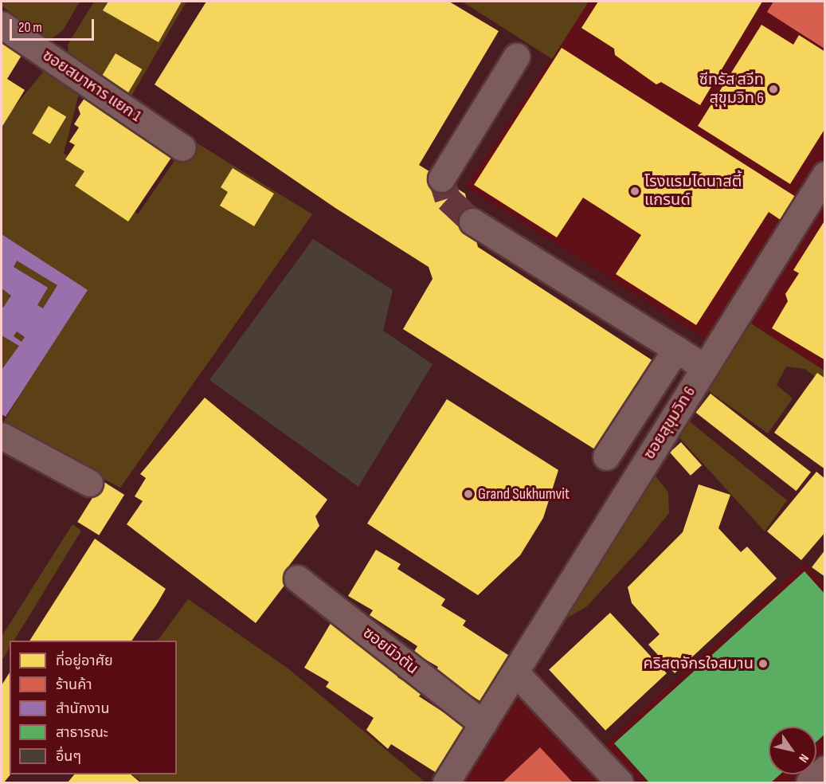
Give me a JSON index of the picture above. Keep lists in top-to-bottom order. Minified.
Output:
{"streets":{"street":["ซอยสมาหาร แยก 1","ซอยสุขุมวิท 6","ซอยนิวตัน"]},"crossings":[["ซอยสุขุมวิท 6","ซอยนิวตัน"]],"places":["ซีทรัส สวีท สุขุมวิท 6","โรงแรมไดนาสตี้ แกรนด์","Grand Sukhumvit","คริสตจักรใจสมาน"],"legend":["ที่อยู่อาศัย","ร้านค้า","สำนักงาน","สาธารณะ","อื่นๆ"],"scale_bar":"20 m","north":"bottom right"}
